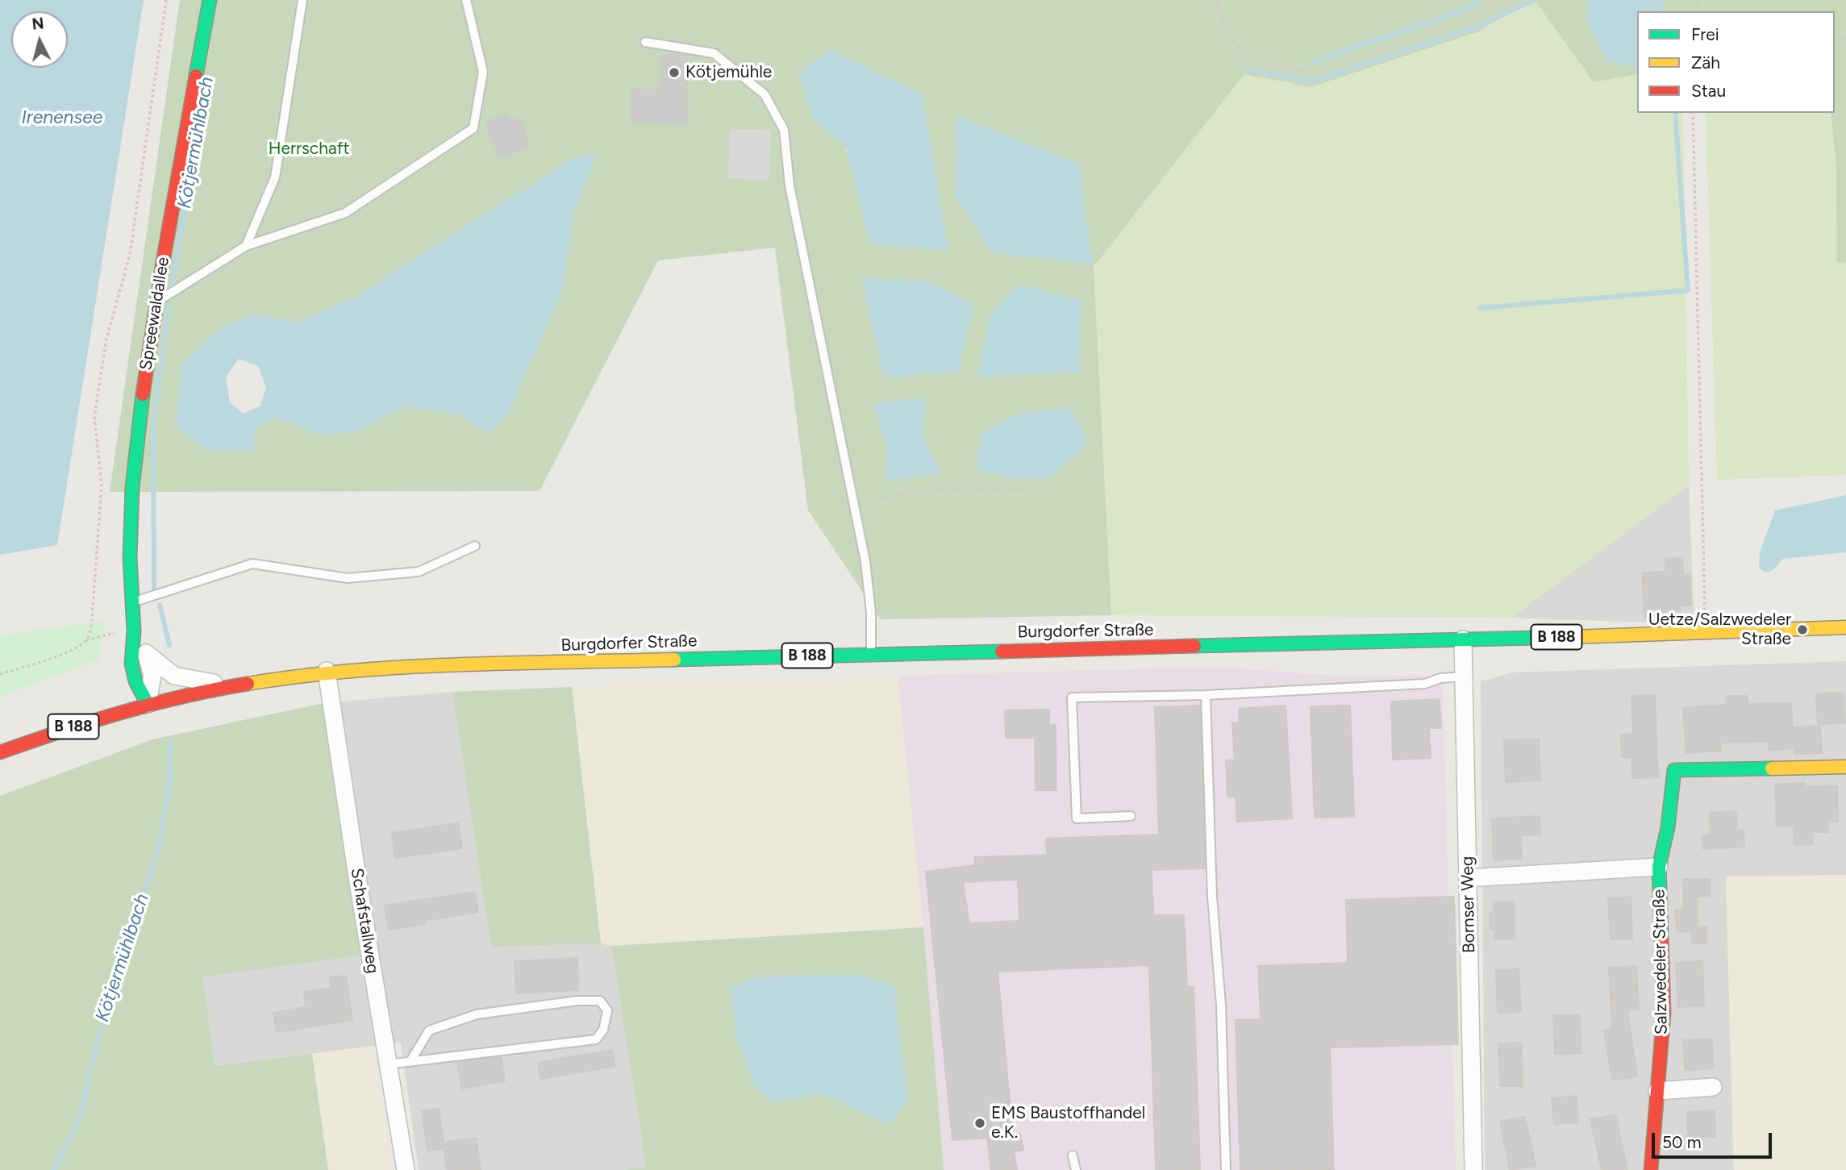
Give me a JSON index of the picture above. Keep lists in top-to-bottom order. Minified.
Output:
{"streets":{"main road":["Spreewaldallee","Burgdorfer Straße","B 188","Salzwedeler Straße"],"street":["Bornser Weg","Schafstallweg"]},"crossings":[["Spreewaldallee","B 188"],["Burgdorfer Straße","B 188"],["Burgdorfer Straße","Bornser Weg"],["Burgdorfer Straße","Schafstallweg"],["B 188","Schafstallweg"],["Bornser Weg","Salzwedeler Straße"]],"water":["Irenensee","Kötjermühlbach"],"parks":["Herrschaft"],"places":["Kötjemühle","Uetze/Salzwedeler Straße","EMS Baustoffhandel e.K."],"legend":["Frei","Zäh","Stau"],"scale_bar":"50 m","north":"top"}
